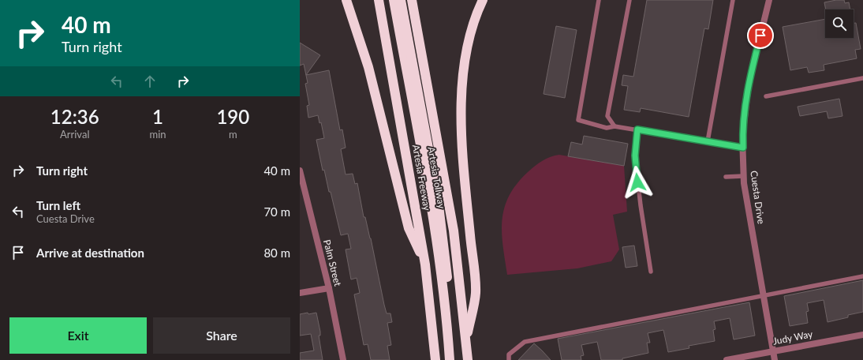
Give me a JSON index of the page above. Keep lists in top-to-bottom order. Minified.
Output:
{"streets":{"highway":["Artesia Freeway","Artesia Tollway"],"street":["Cuesta Drive","Palm Street","Judy Way"]},"crossings":[["Cuesta Drive","Judy Way"]],"page":{"turn":["40 m","Turn right"],"eta":["12:36","Arrival","1","min","190","m"],"list":[{"name":"Turn right","value":"40 m"},{"name":"Turn left","note":"Cuesta Drive","value":"70 m"},{"name":"Arrive at destination","value":"80 m"}],"buttons":["Exit","Share"]}}
